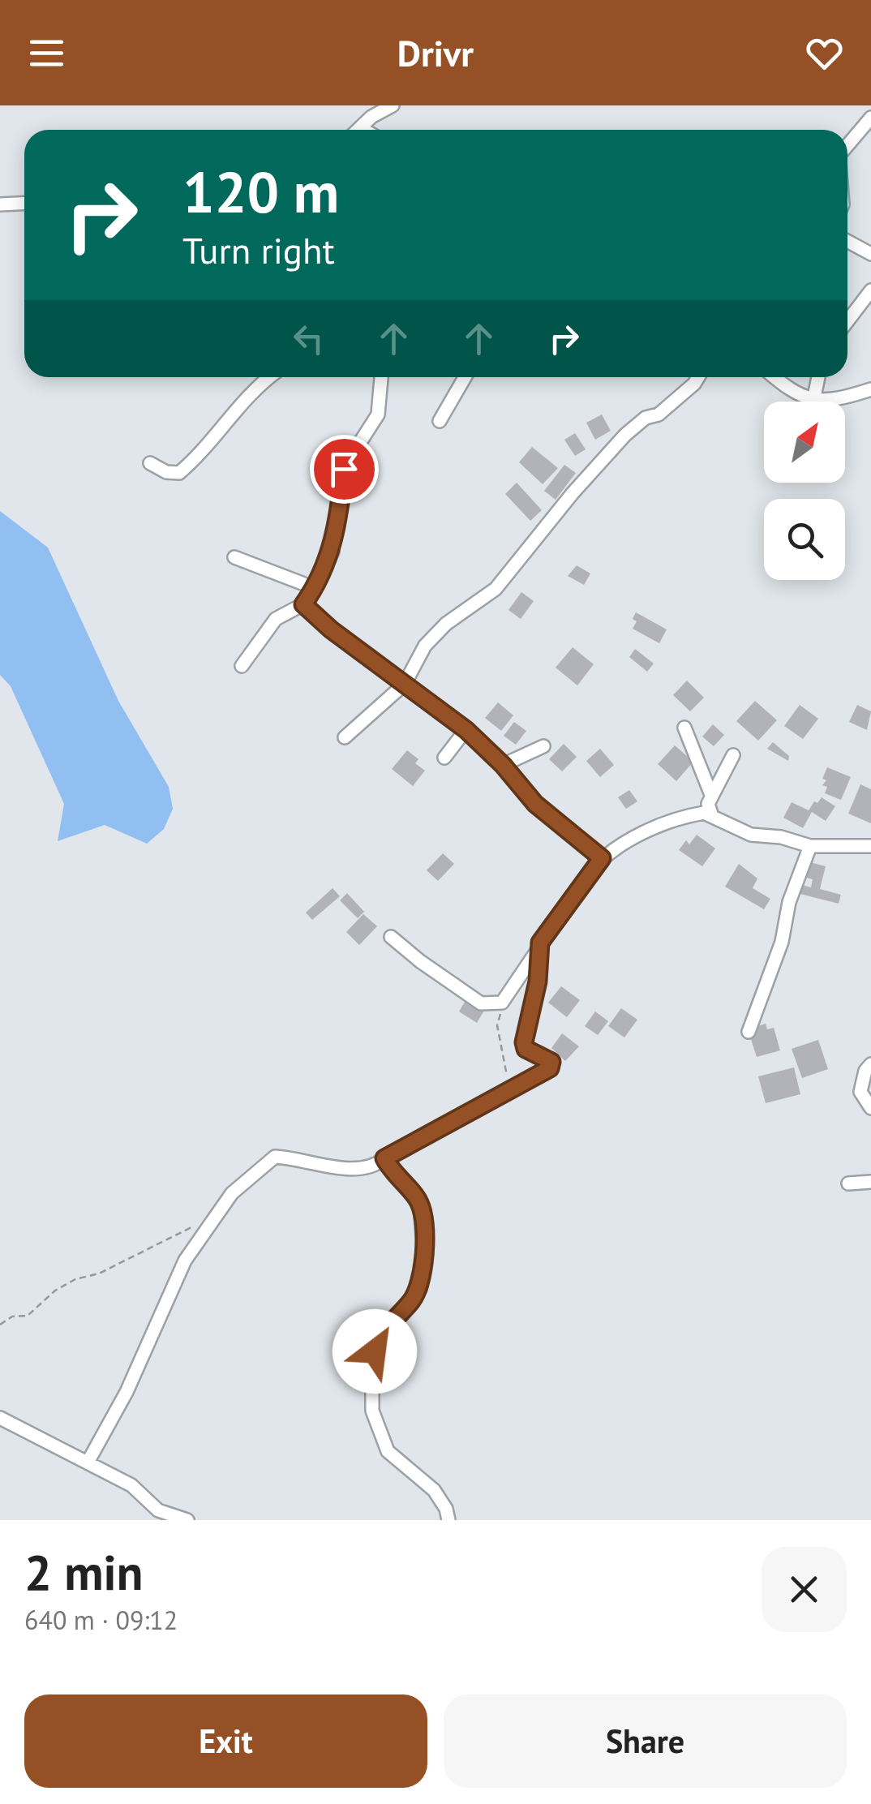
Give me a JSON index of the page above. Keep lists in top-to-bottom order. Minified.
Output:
{"north":"top right","page":{"header":"Drivr","turn":["120 m","Turn right"],"heading":["2 min","640 m · 09:12"],"buttons":["Exit","Share"]}}
